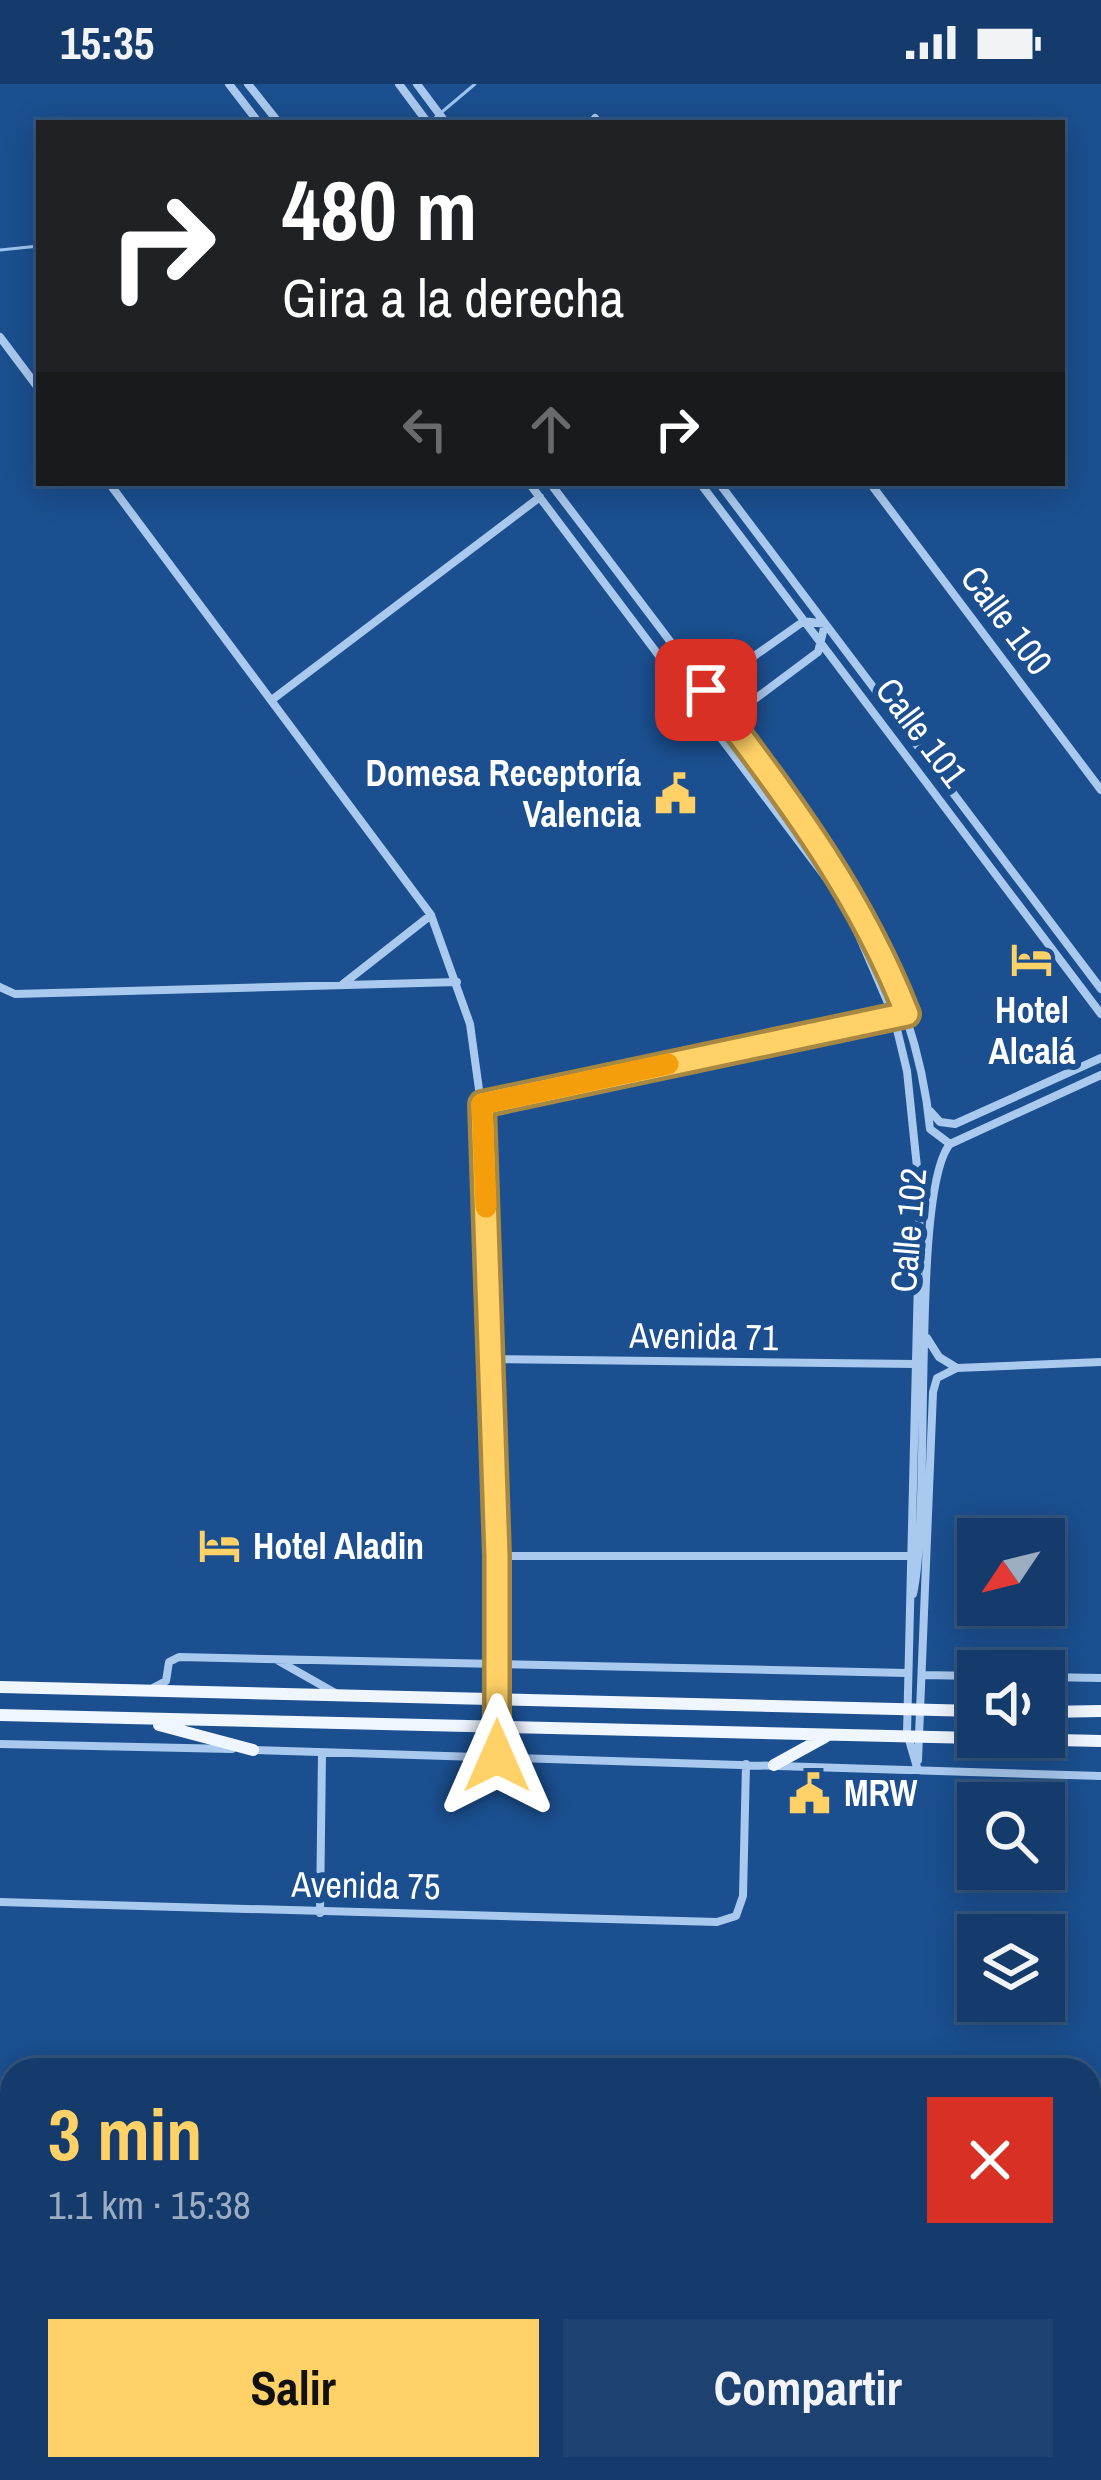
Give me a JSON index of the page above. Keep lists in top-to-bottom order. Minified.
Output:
{"streets":{"street":["Calle 100","Calle 101","Calle 102","Avenida 71","Avenida 75"]},"crossings":[["Calle 102","Avenida 71"]],"places":{"public building":["Domesa Receptoría Valencia","MRW"],"hotel":["Hotel Alcalá","Hotel Aladin"]},"north":"bottom left","page":{"status":"15:35","turn":["480 m","Gira a la derecha"],"heading":["3 min","1.1 km · 15:38"],"buttons":["Salir","Compartir"]}}
